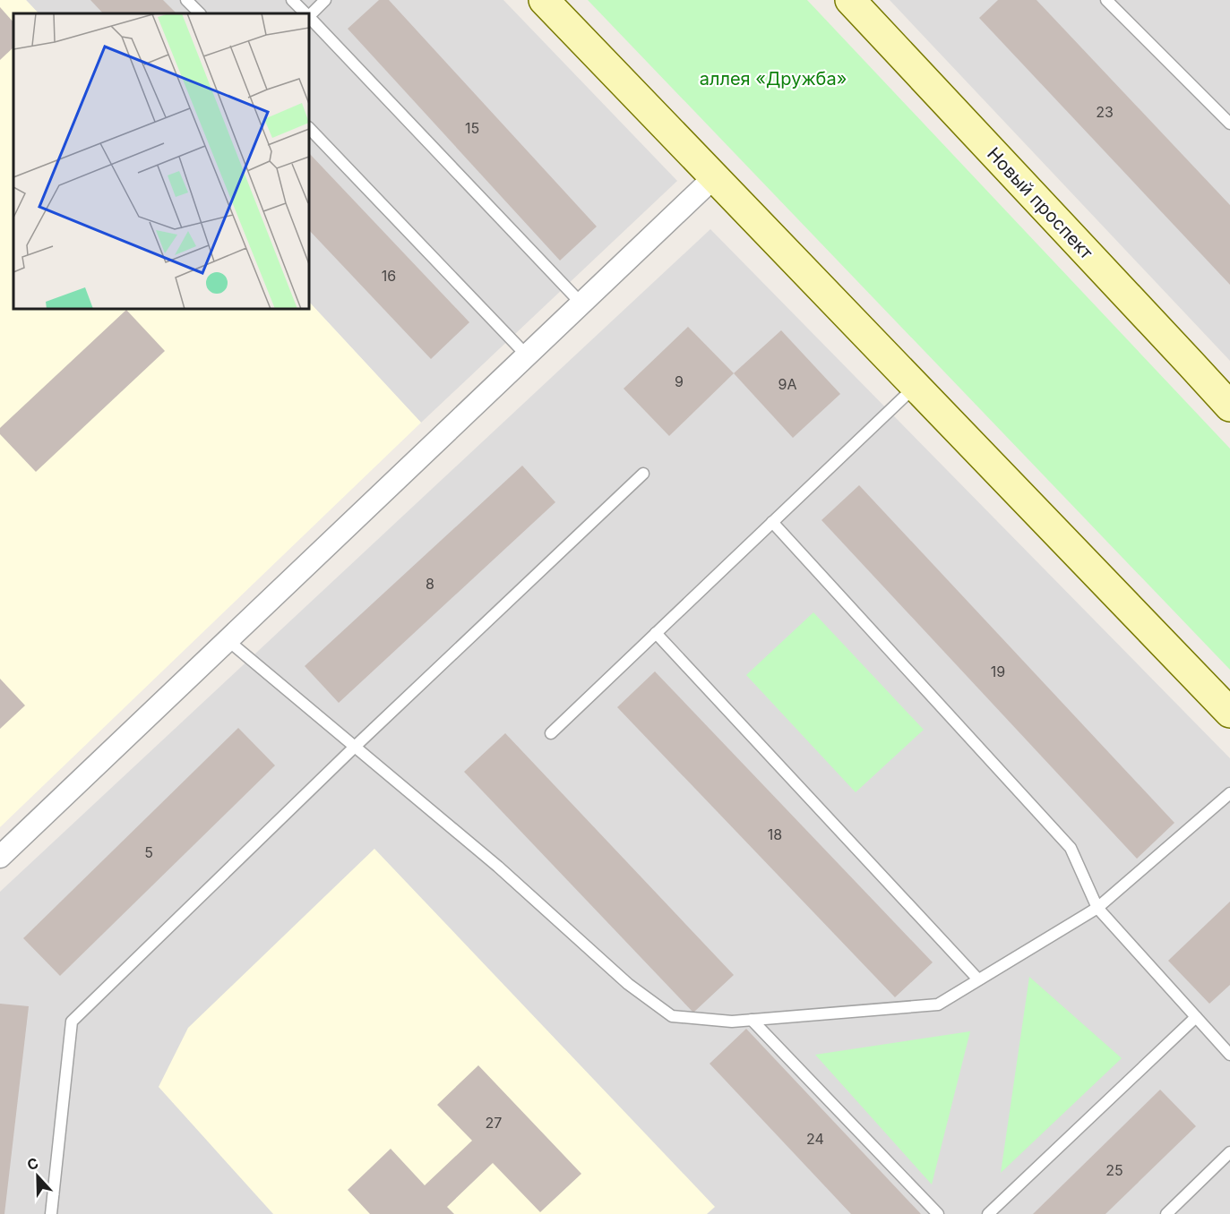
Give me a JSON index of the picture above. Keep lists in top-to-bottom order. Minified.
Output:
{"streets":{"street":["Новый проспект"]},"parks":["аллея «Дружба»"],"house_numbers":["23","15","16","9","9А","8","19","18","5","27","24","25"],"north":"top"}
